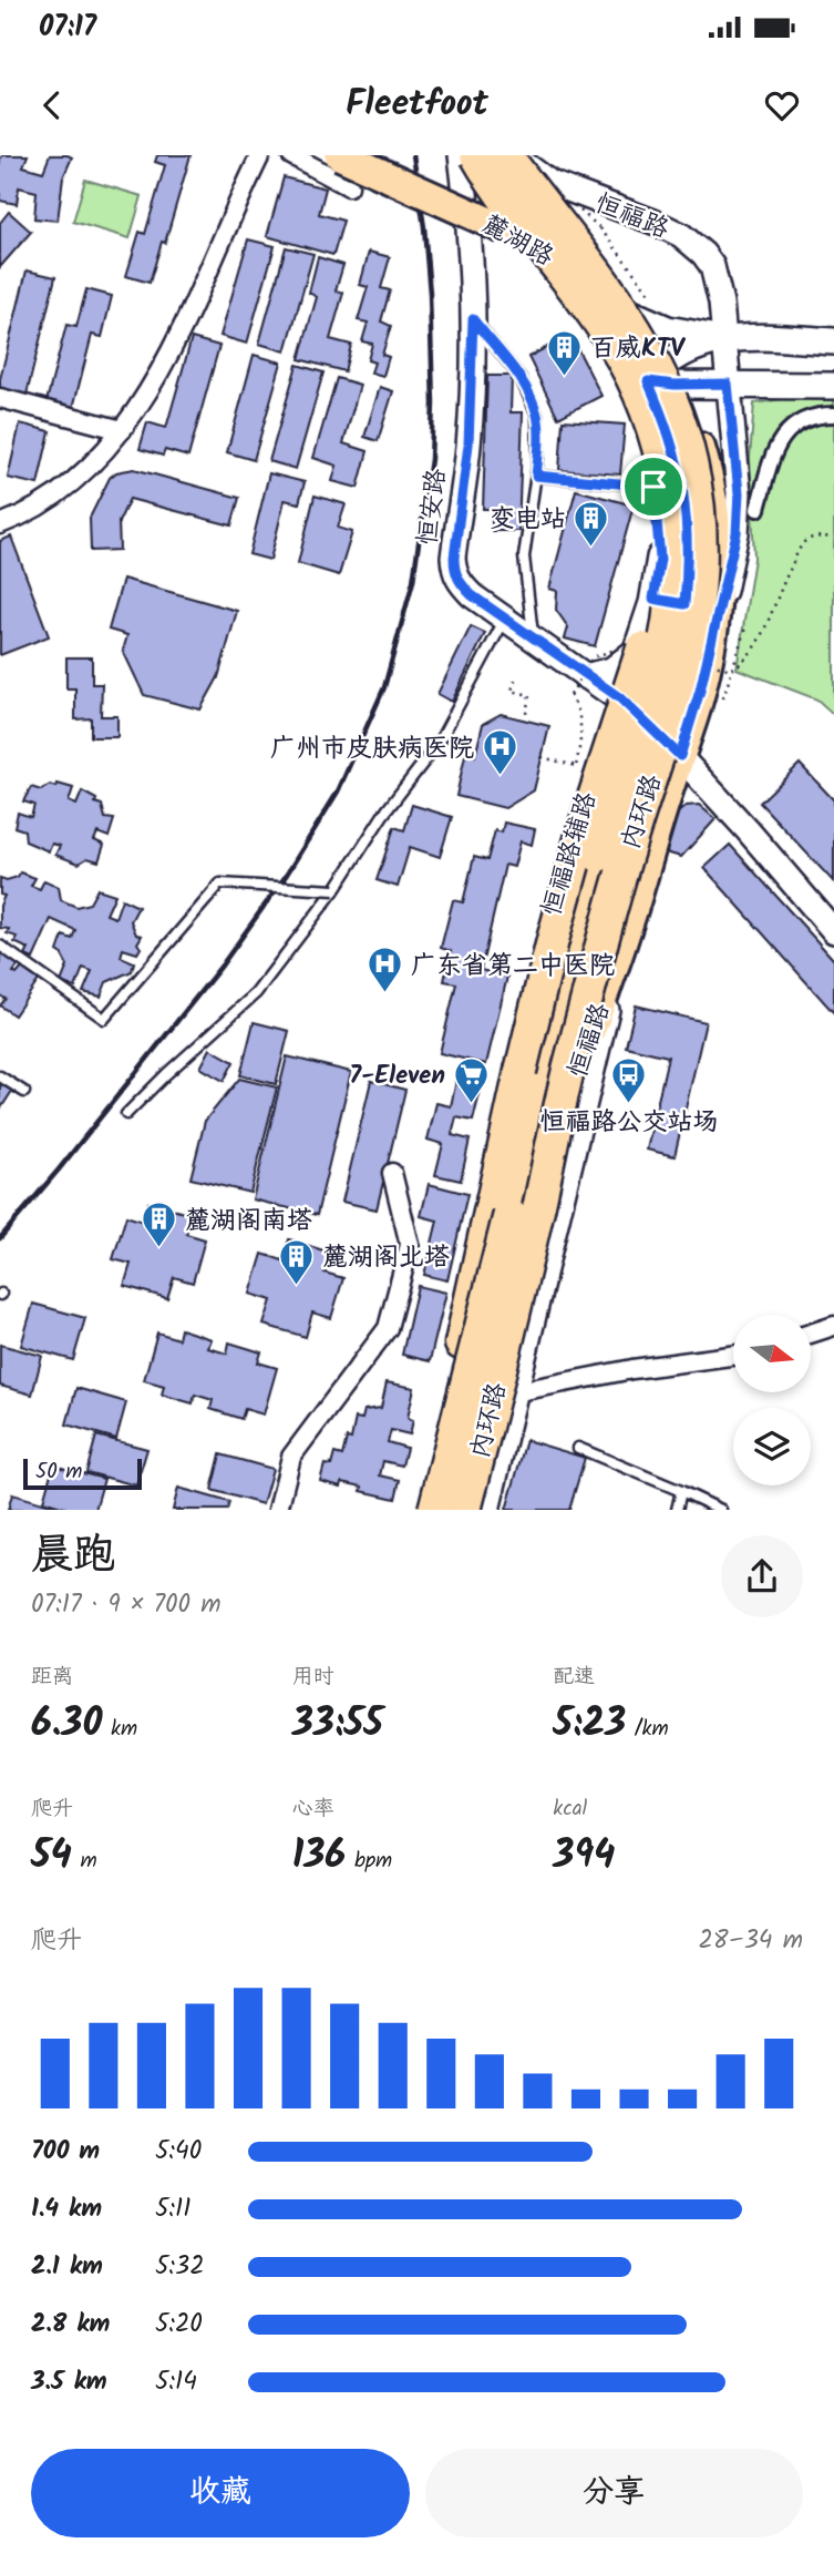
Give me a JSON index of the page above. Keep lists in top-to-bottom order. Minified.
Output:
{"streets":{"highway":["内环路"],"main road":["恒福路","麓湖路","恒福路辅路"],"street":["恒安路"]},"crossings":[["恒福路","麓湖路"],["恒福路","恒安路"],["恒福路","内环路"],["恒福路","恒福路辅路"],["麓湖路","恒福路辅路"],["恒安路","恒福路辅路"],["内环路","恒福路辅路"]],"places":{"building":["百威KTV","变电站","麓湖阁南塔","麓湖阁北塔"],"hospital":["广州市皮肤病医院","广东省第二中医院"],"supermarket":["7-Eleven"],"bus stop":["恒福路公交站场"]},"scale_bar":"50 m","north":"right","page":{"status":"07:17","header":"Fleetfoot","scale":"50 m","heading":["晨跑","07:17 · 9 × 700 m"],"stats":[["距离","6.30 km"],["用时","33:55"],["配速","5:23 /km"],["爬升","54 m"],["心率","136 bpm"],["kcal","394"]],"chart":["爬升","28–34 m"],"list":[{"name":"700 m","note":"5:40"},{"name":"1.4 km","note":"5:11"},{"name":"2.1 km","note":"5:32"},{"name":"2.8 km","note":"5:20"},{"name":"3.5 km","note":"5:14"}],"buttons":["收藏","分享"]}}
